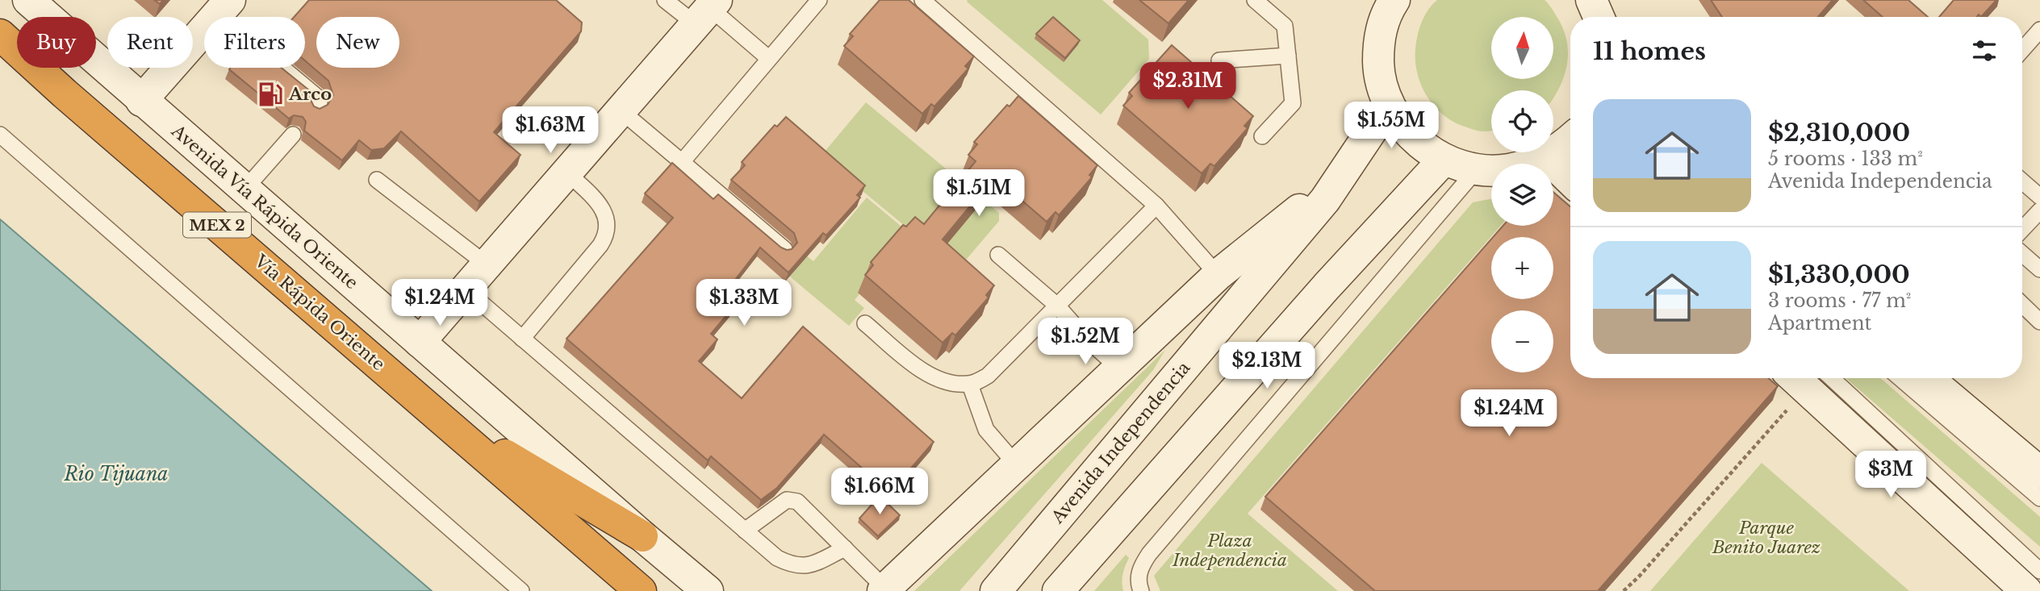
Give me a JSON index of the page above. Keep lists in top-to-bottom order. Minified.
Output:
{"streets":{"highway":["MEX 2","Vía Rápida Oriente"],"main road":["Avenida Vía Rápida Oriente","Avenida Independencia"]},"water":["Rio Tijuana"],"parks":["Parque Benito Juarez","Plaza Independencia"],"places":{"fuel station":["Arco"]},"north":"top","page":{"map_buttons":["+","−"],"chip":["Buy","Rent","Filters","New"],"heading":"11 homes","price":["$2.31M","$1.55M","$1.63M","$1.51M","$1.24M","$1.33M","$1.52M","$2.13M","$1.24M","$3M","$1.66M"],"list":[{"name":"$2,310,000","note":"5 rooms · 133 m² · Avenida Independencia"},{"name":"$1,330,000","note":"3 rooms · 77 m² · Apartment"}]}}
